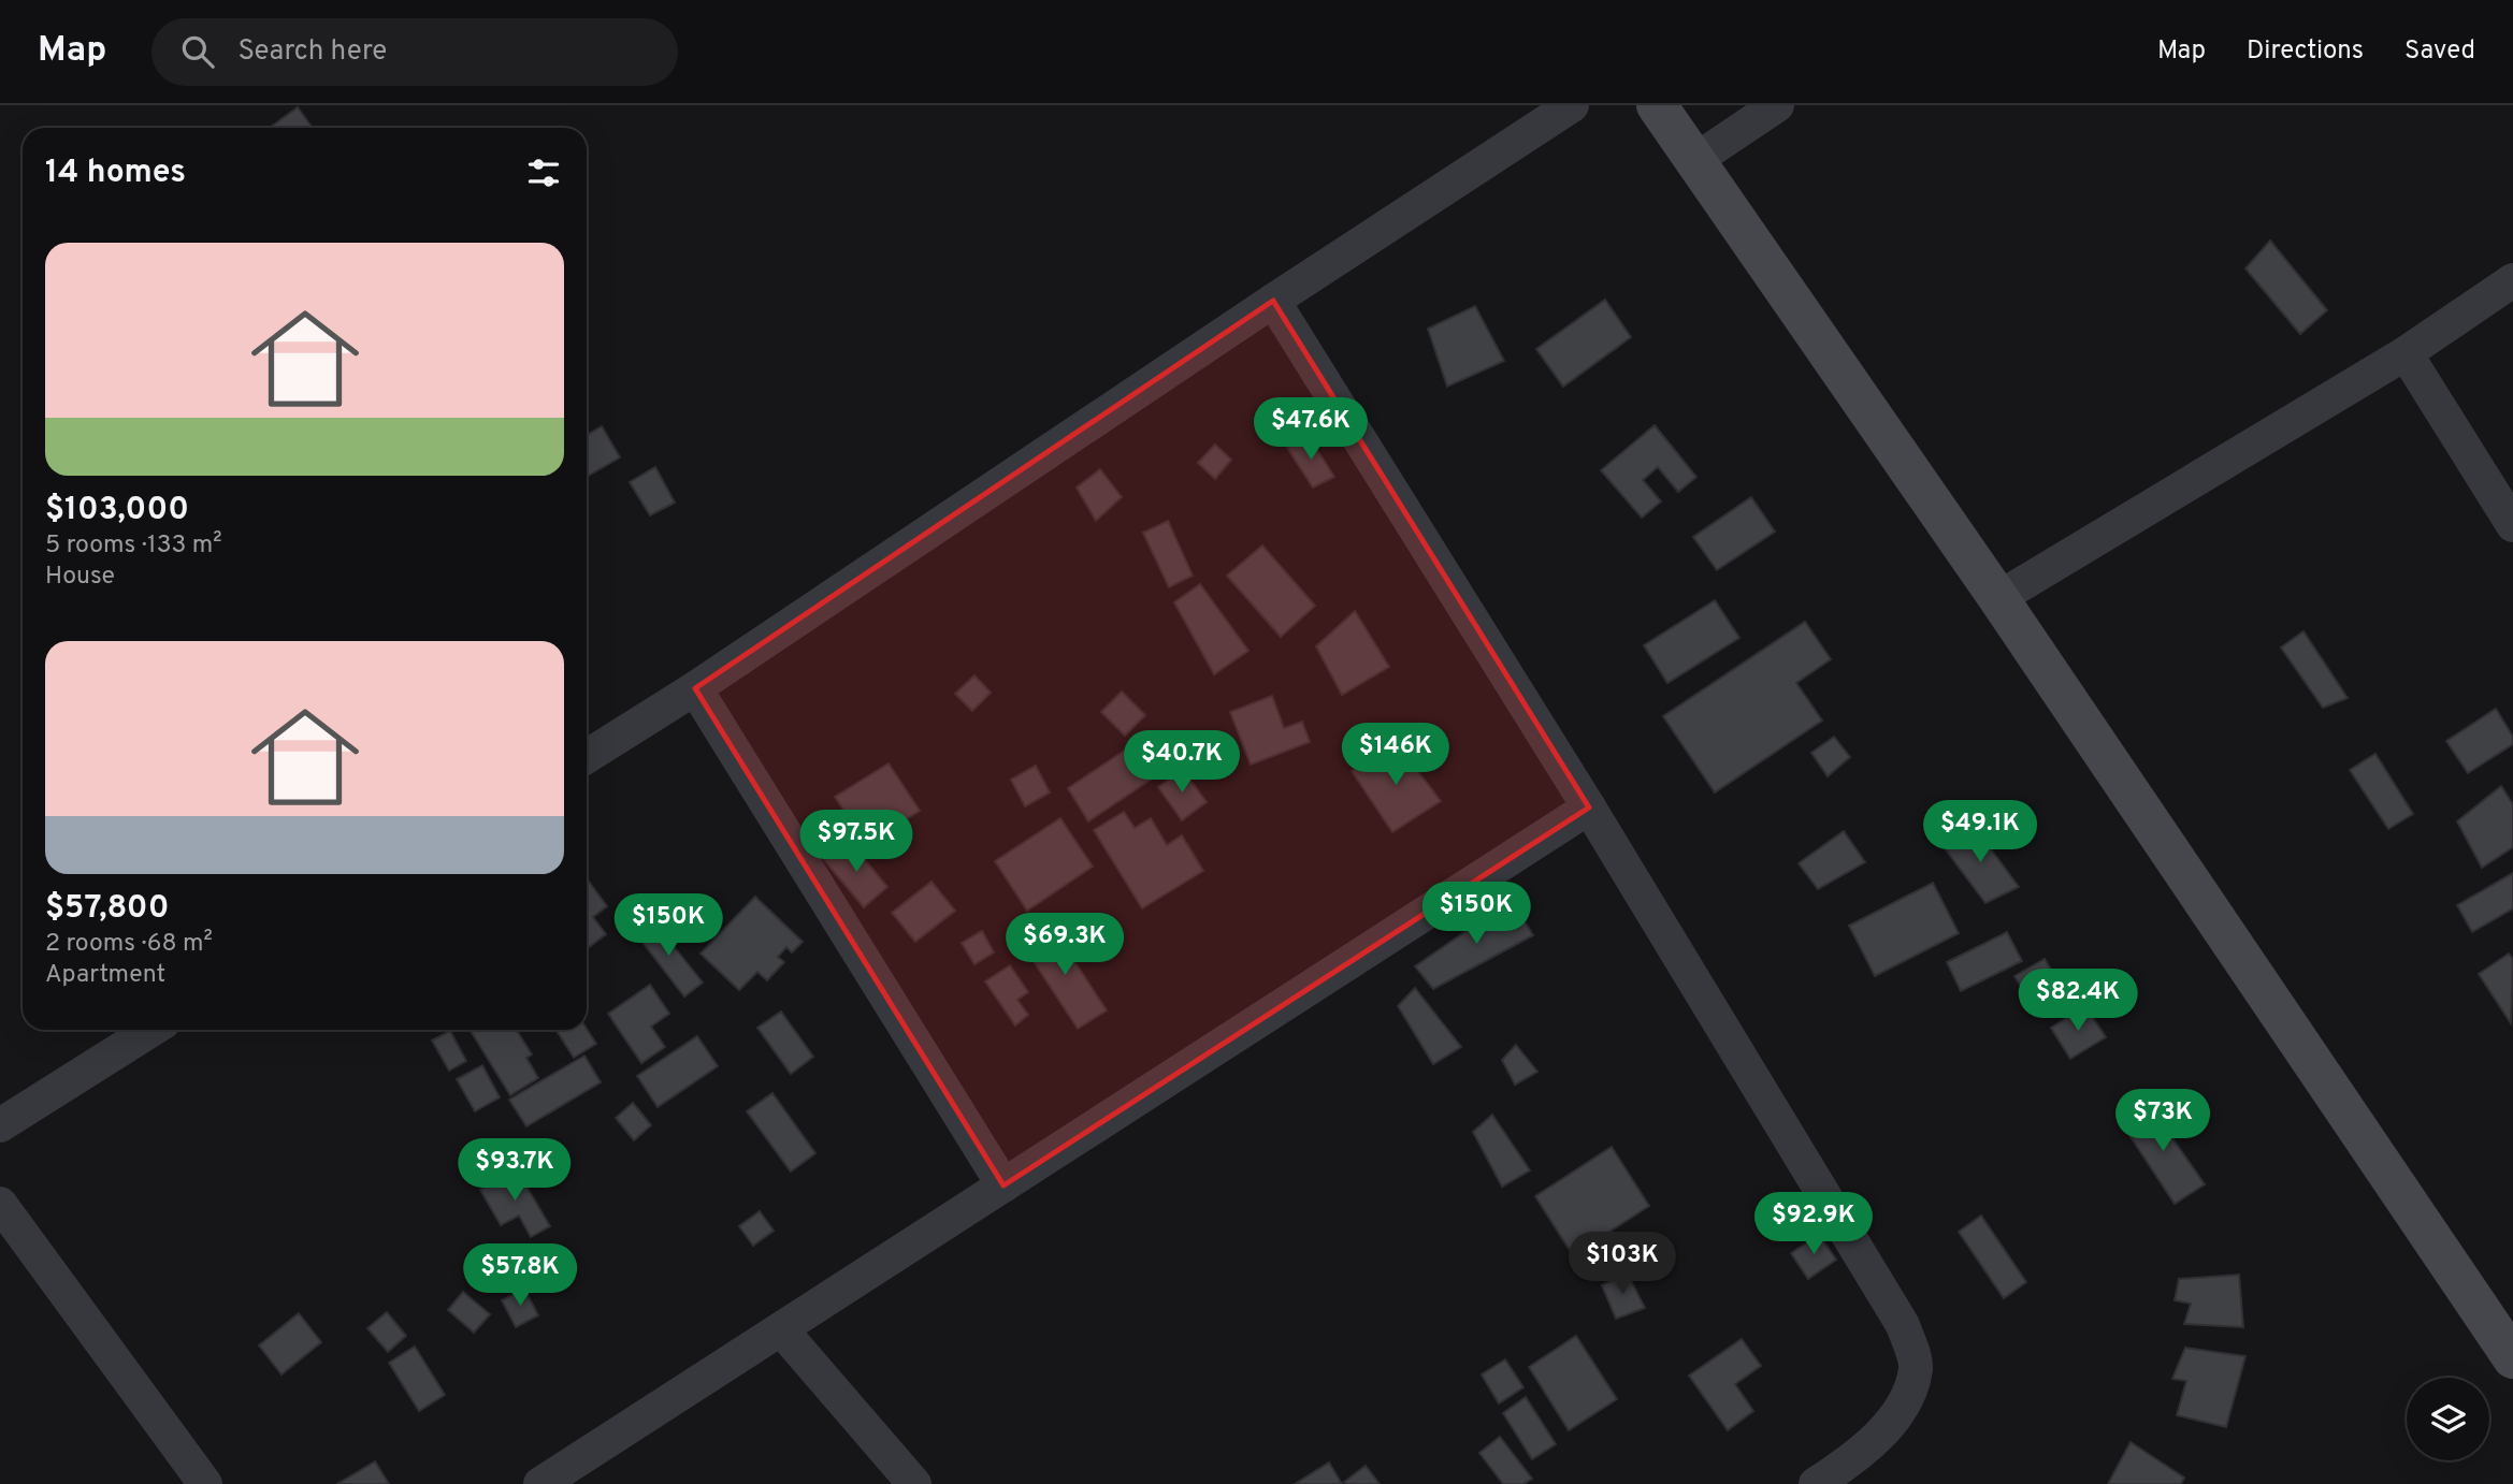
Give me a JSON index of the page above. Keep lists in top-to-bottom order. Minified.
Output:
{"page":{"header":"Map","search":"Search here","nav":["Map","Directions","Saved"],"heading":"14 homes","list":[{"name":"$103,000","note":"5 rooms · 133 m² · House"},{"name":"$57,800","note":"2 rooms · 68 m² · Apartment"}],"price":["$47.6K","$146K","$40.7K","$49.1K","$97.5K","$150K","$150K","$69.3K","$82.4K","$73K","$93.7K","$92.9K","$103K","$57.8K"]}}
